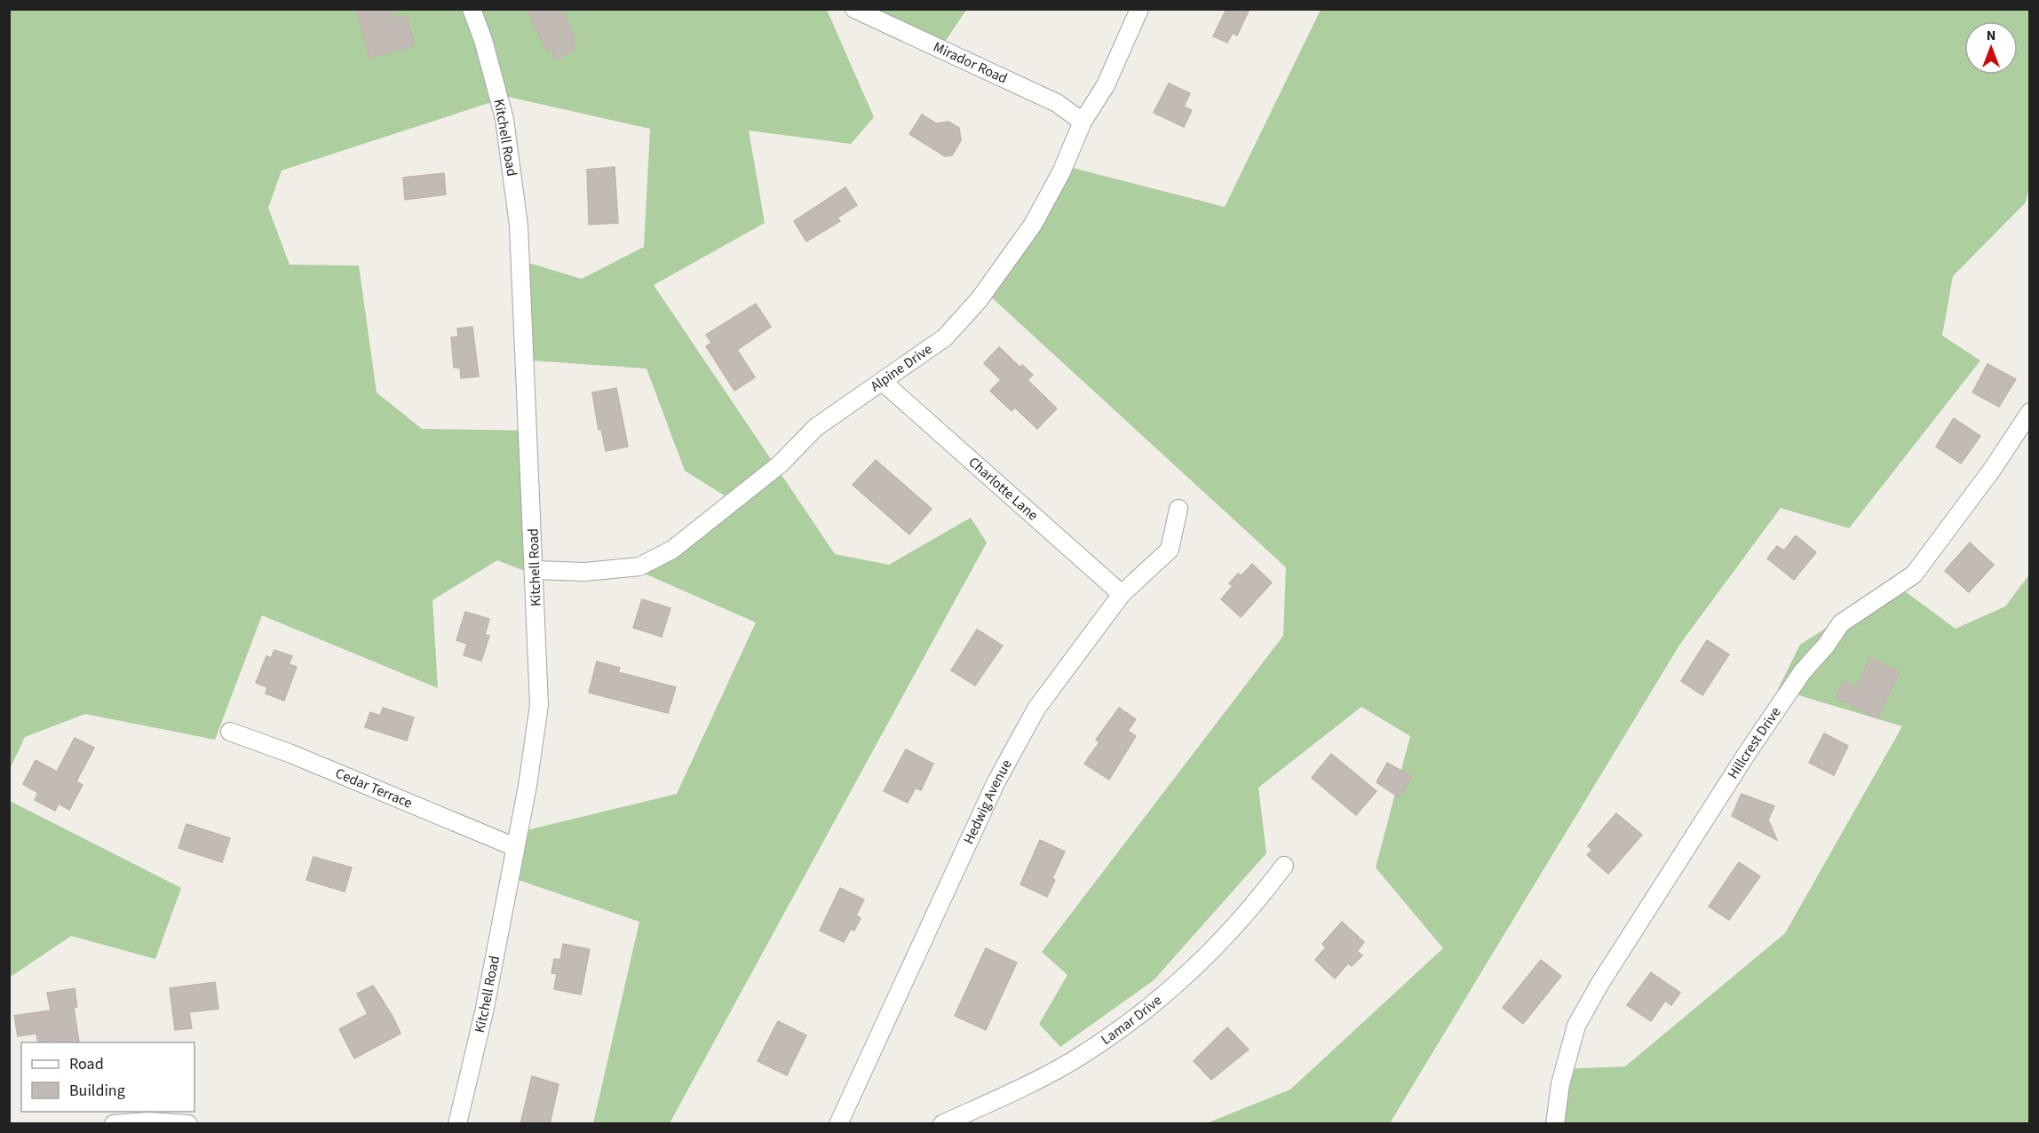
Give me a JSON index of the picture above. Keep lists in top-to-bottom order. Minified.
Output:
{"streets":{"street":["Mirador Road","Kitchell Road","Alpine Drive","Charlotte Lane","Hillcrest Drive","Cedar Terrace","Hedwig Avenue","Lamar Drive"]},"crossings":[["Mirador Road","Alpine Drive"],["Kitchell Road","Alpine Drive"],["Kitchell Road","Cedar Terrace"],["Alpine Drive","Charlotte Lane"],["Charlotte Lane","Hedwig Avenue"]],"legend":["Road","Building"],"north":"top"}
